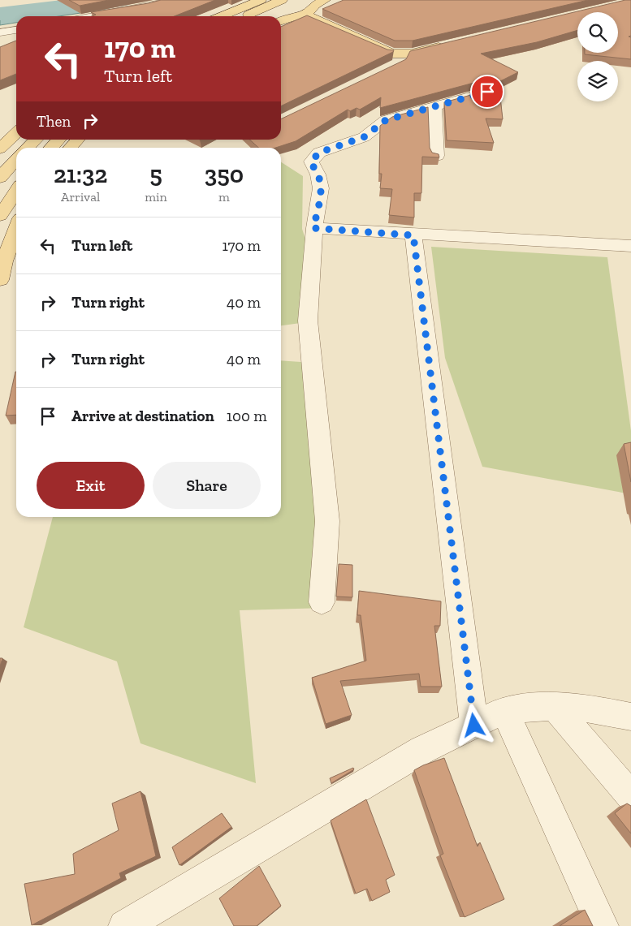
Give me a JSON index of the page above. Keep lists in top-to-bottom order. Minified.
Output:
{"page":{"turn":["170 m","Turn left"],"then":"Then","eta":["21:32","Arrival","5","min","350","m"],"list":[{"name":"Turn left","value":"170 m"},{"name":"Turn right","value":"40 m"},{"name":"Turn right","value":"40 m"},{"name":"Arrive at destination","value":"100 m"}],"buttons":["Exit","Share"]}}
